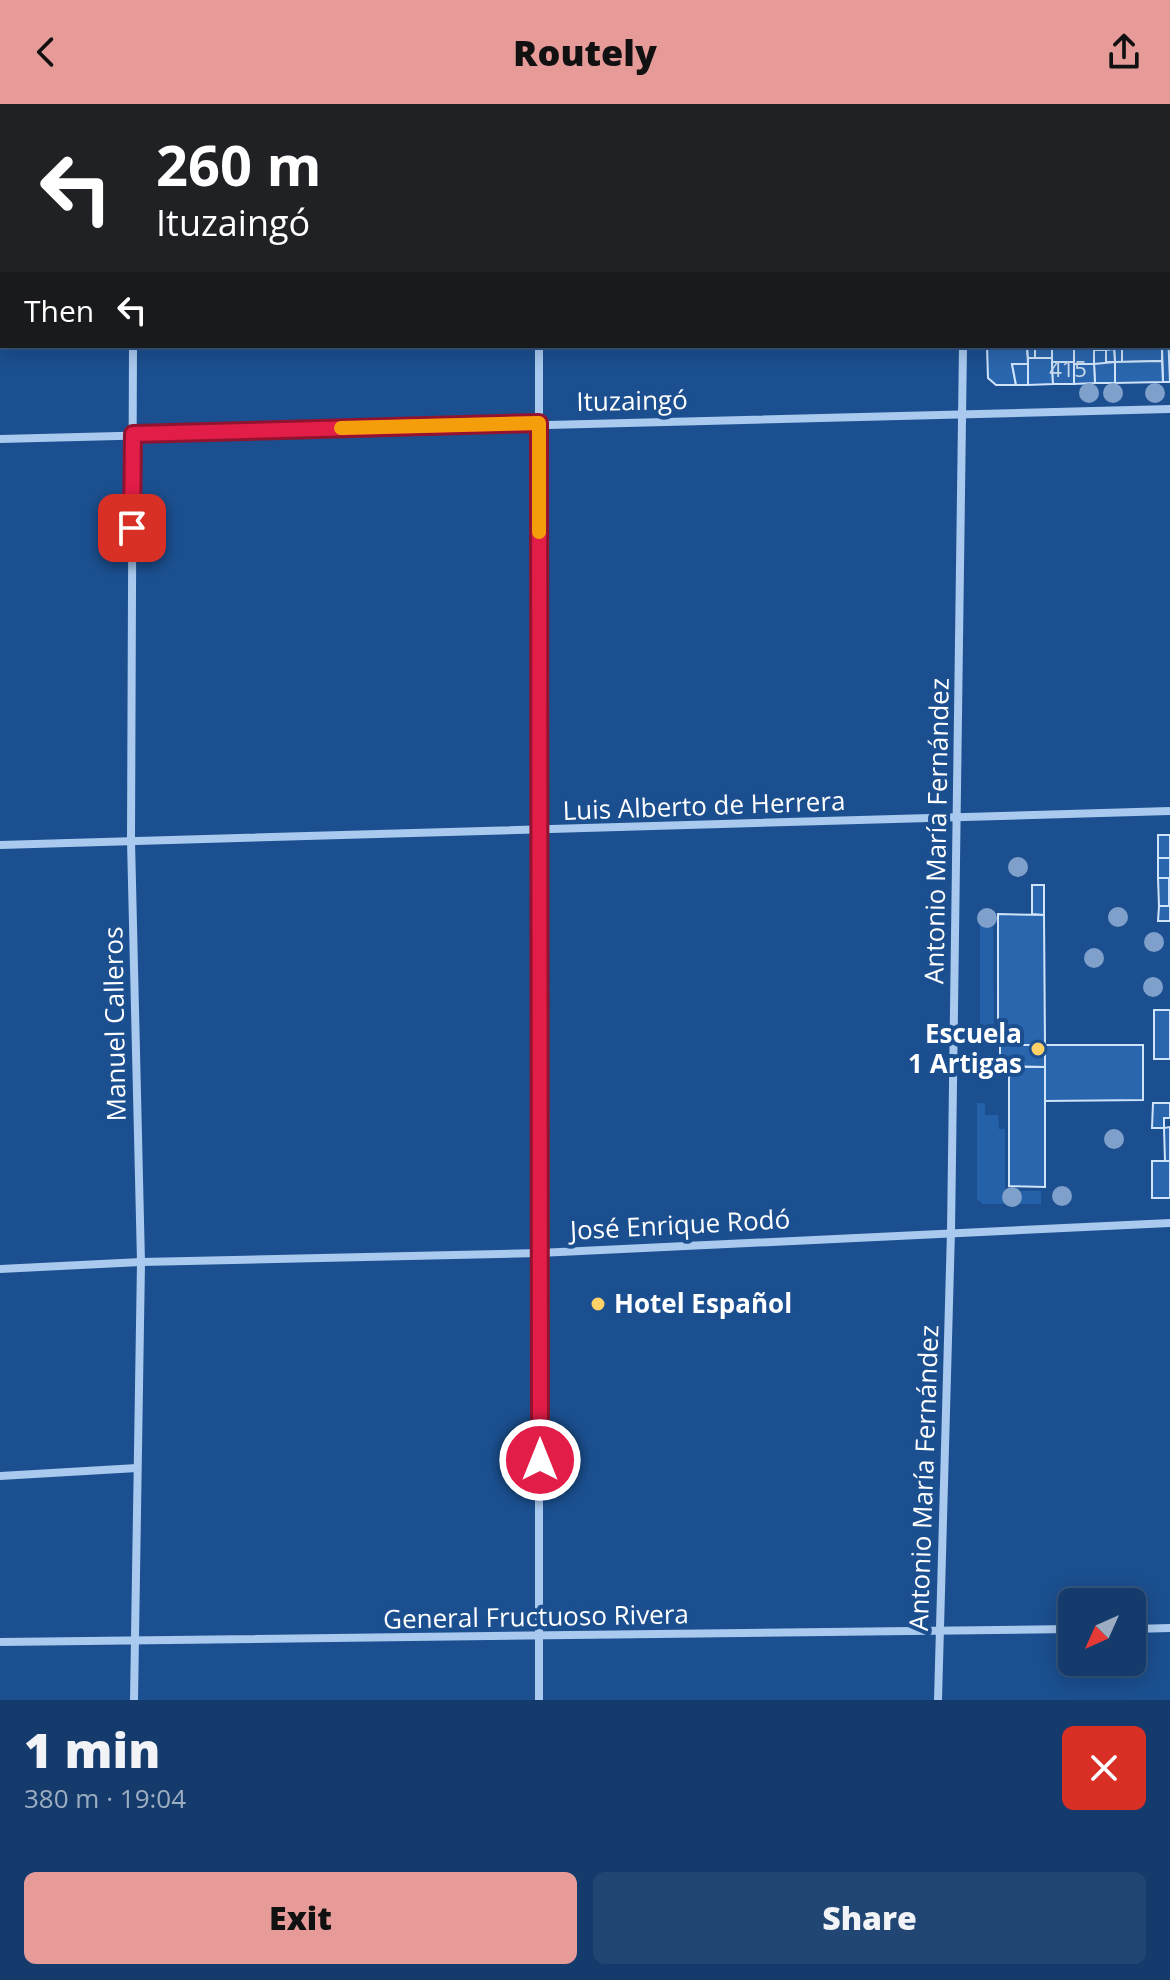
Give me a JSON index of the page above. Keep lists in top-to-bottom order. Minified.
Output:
{"streets":{"street":["Ituzaingó","Luis Alberto de Herrera","Antonio María Fernández","Manuel Calleros","José Enrique Rodó","General Fructuoso Rivera"]},"crossings":[["Ituzaingó","Antonio María Fernández"],["Ituzaingó","Manuel Calleros"],["Luis Alberto de Herrera","Antonio María Fernández"],["Luis Alberto de Herrera","Manuel Calleros"],["Antonio María Fernández","José Enrique Rodó"],["Antonio María Fernández","General Fructuoso Rivera"],["Manuel Calleros","José Enrique Rodó"],["Manuel Calleros","General Fructuoso Rivera"]],"places":["Escuela 1 Artigas","Hotel Español"],"house_numbers":["415"],"north":"bottom left","page":{"header":"Routely","turn":["260 m","Ituzaingó"],"then":"Then","heading":["1 min","380 m · 19:04"],"buttons":["Exit","Share"]}}
